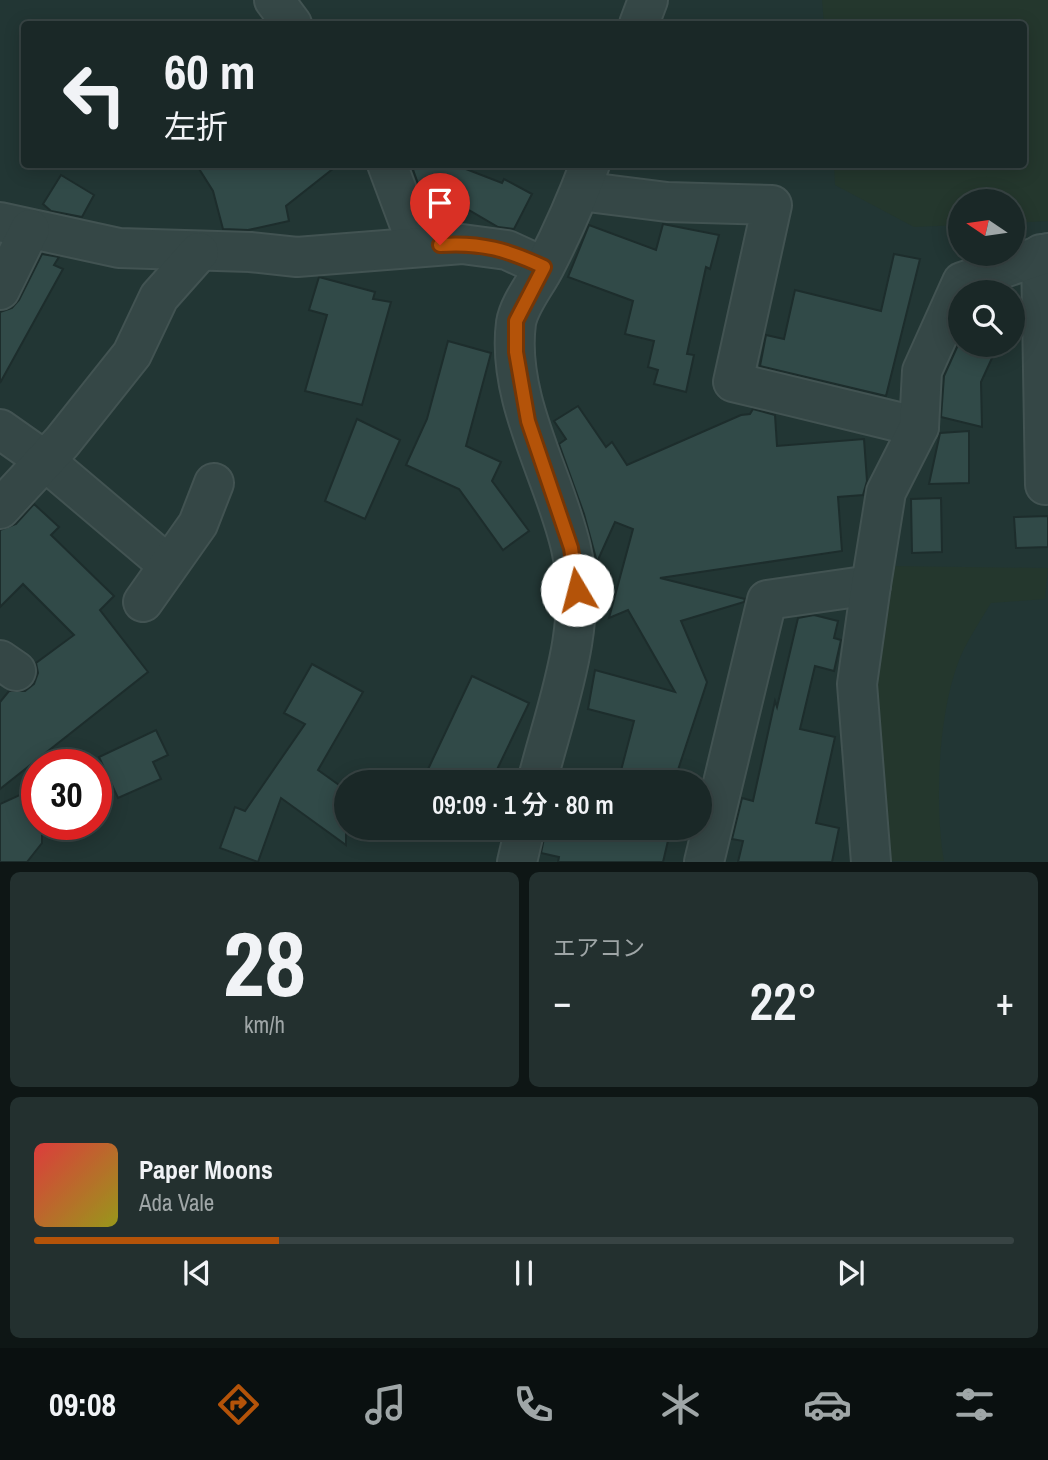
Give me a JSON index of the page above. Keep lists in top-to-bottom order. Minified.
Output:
{"north":"left","page":{"turn":["60 m","左折"],"limit":"30","trip":"09:09 · 1 分 · 80 m","tile":[["28","km/h"],"エアコン"],"heat":["−","22°","+"],"song":["Paper Moons","Ada Vale"],"tabs":"09:08"}}
